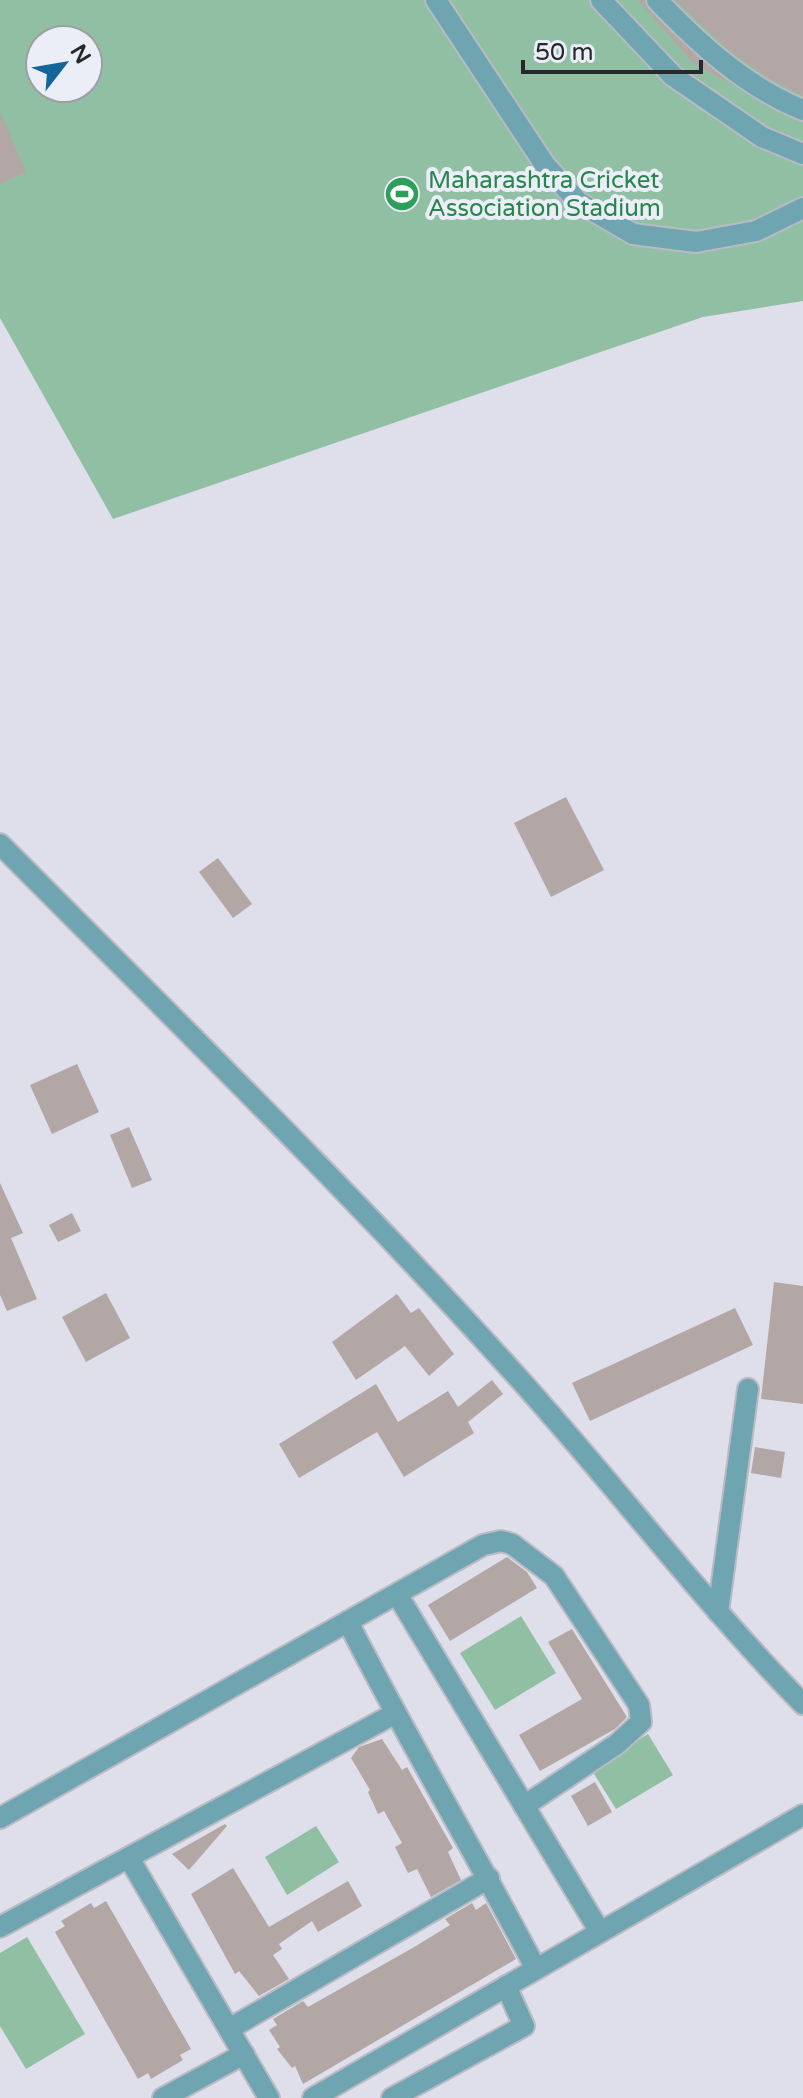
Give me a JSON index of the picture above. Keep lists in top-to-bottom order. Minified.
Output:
{"places":{"sports":["Maharashtra Cricket Association Stadium"]},"scale_bar":"50 m","north":"top right"}
